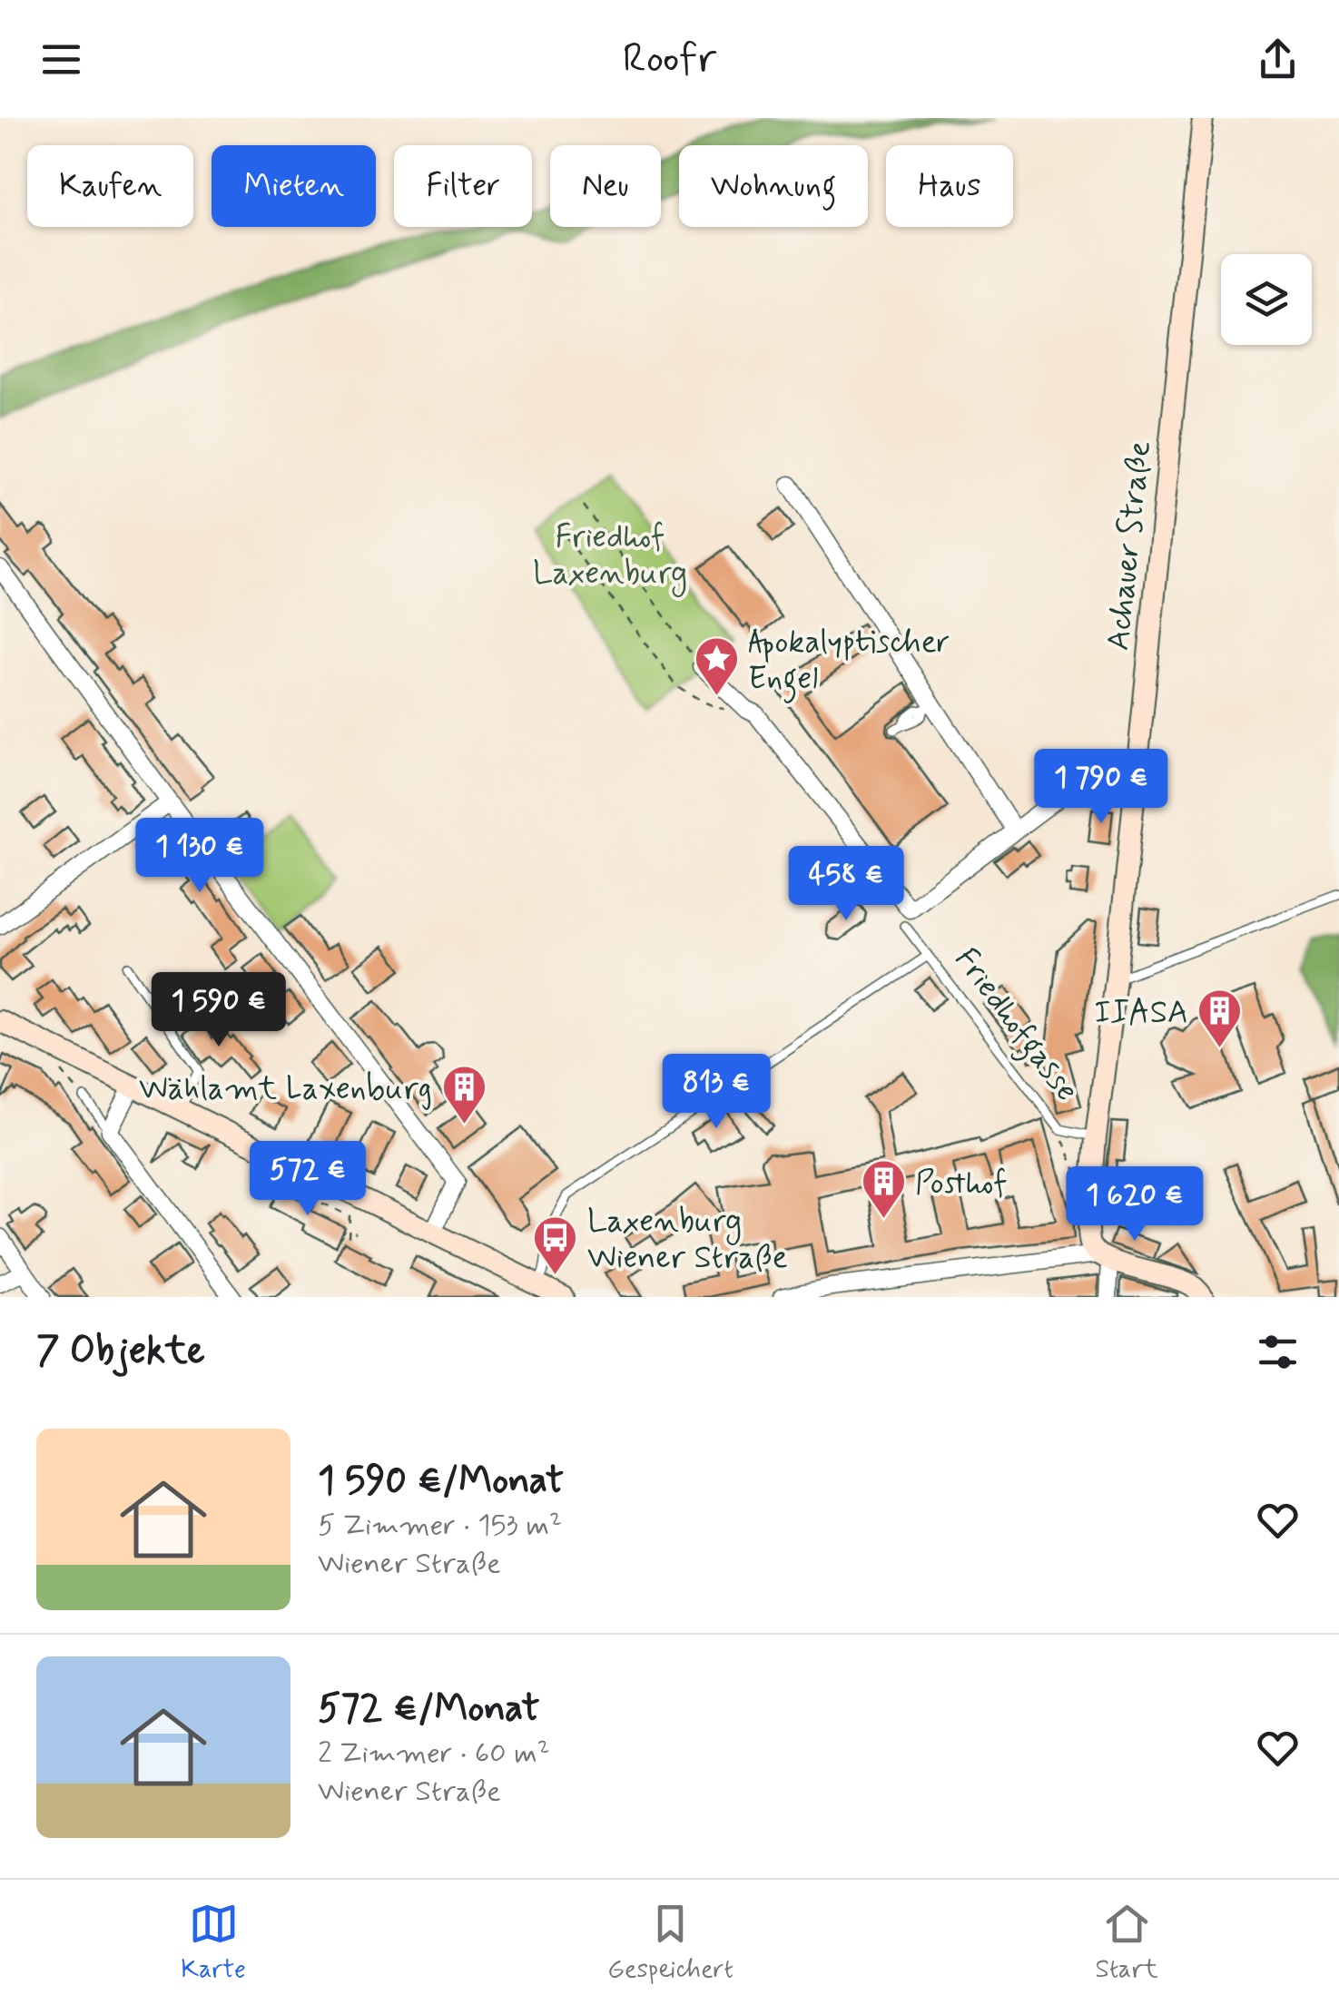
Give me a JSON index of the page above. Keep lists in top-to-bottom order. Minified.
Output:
{"streets":{"street":["Achauer Straße","Friedhofgasse"]},"crossings":[["Achauer Straße","Friedhofgasse"]],"parks":["Friedhof Laxenburg"],"places":{"place":["Apokalyptischer Engel"],"building":["IIASA","Wählamt Laxenburg","Posthof"],"bus stop":["Laxenburg Wiener Straße"]},"page":{"header":"Roofr","chip":["Kaufen","Mieten","Filter","Neu","Wohnung","Haus"],"price":["1 790 €","1 130 €","458 €","1 590 €","813 €","572 €","1 620 €"],"heading":"7 Objekte","list":[{"name":"1 590 €/Monat","note":"5 Zimmer · 153 m² · Wiener Straße"},{"name":"572 €/Monat","note":"2 Zimmer · 60 m² · Wiener Straße"}],"tabs":["Karte","Gespeichert","Start"]}}
